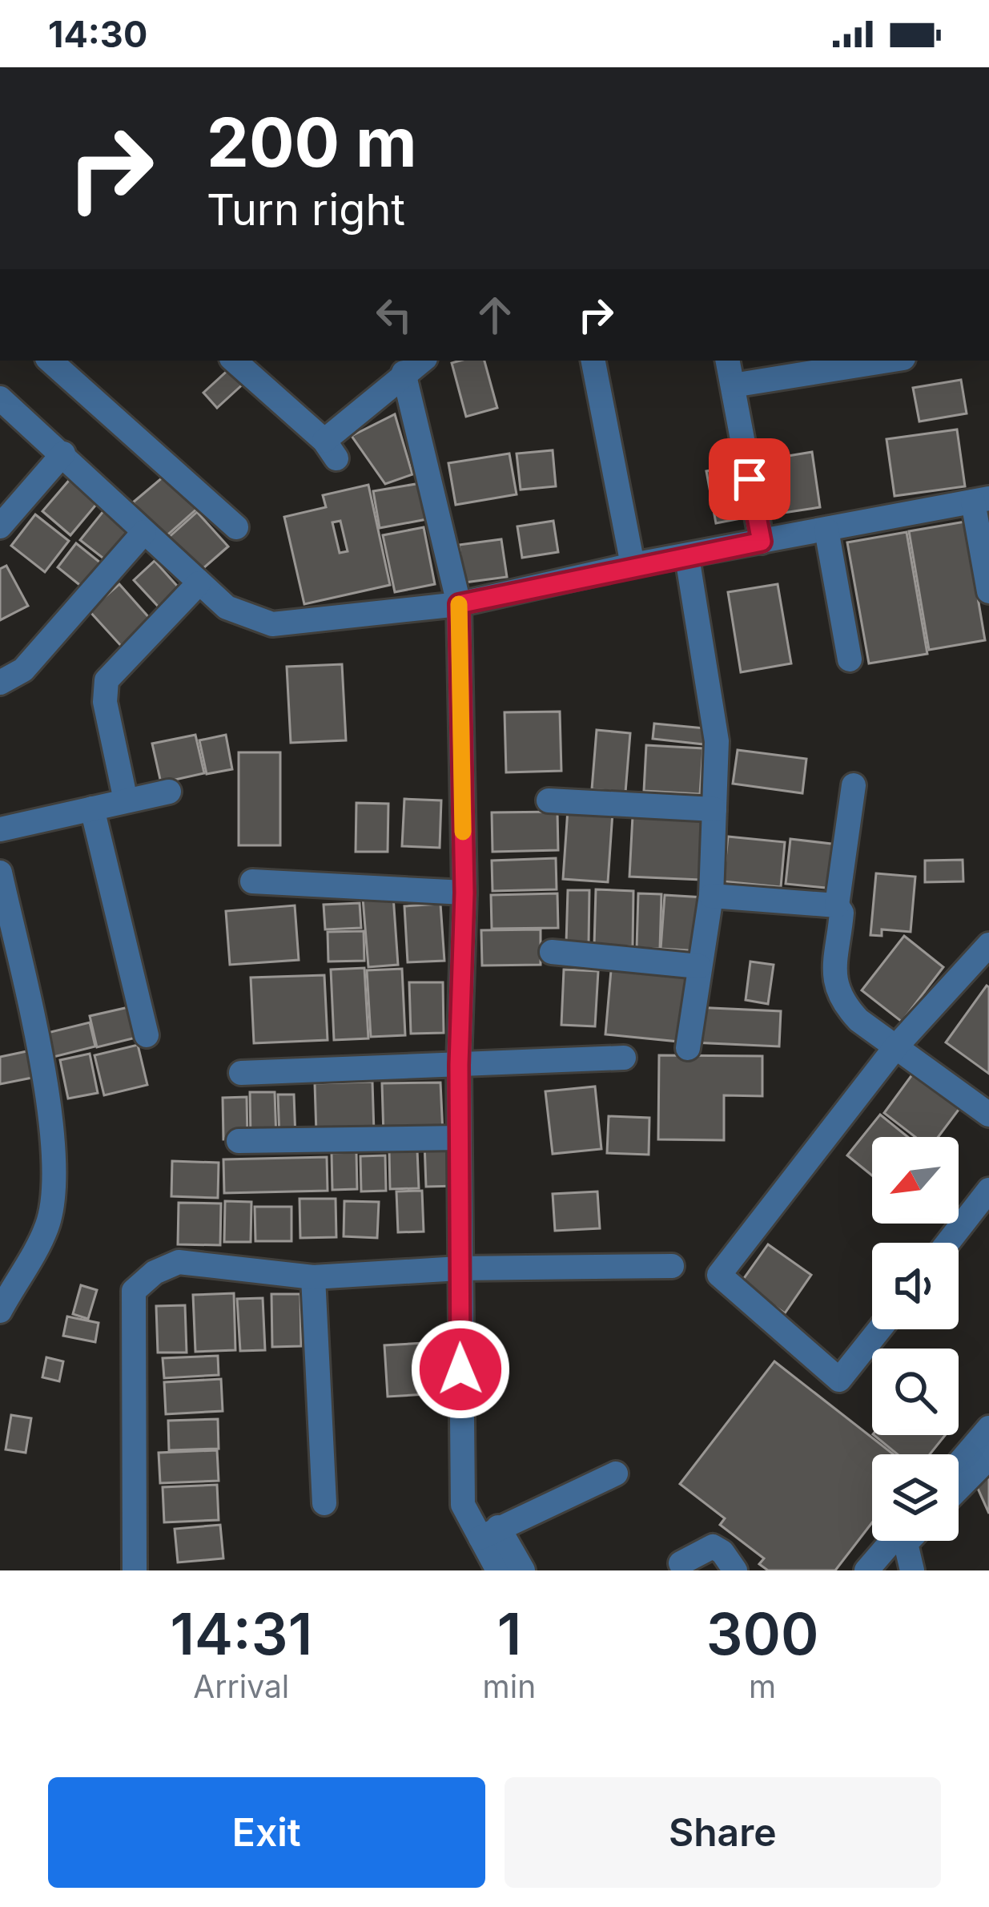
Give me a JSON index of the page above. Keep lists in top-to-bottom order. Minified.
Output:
{"north":"bottom left","page":{"status":"14:30","turn":["200 m","Turn right"],"eta":["14:31","Arrival","1","min","300","m"],"buttons":["Exit","Share"]}}
